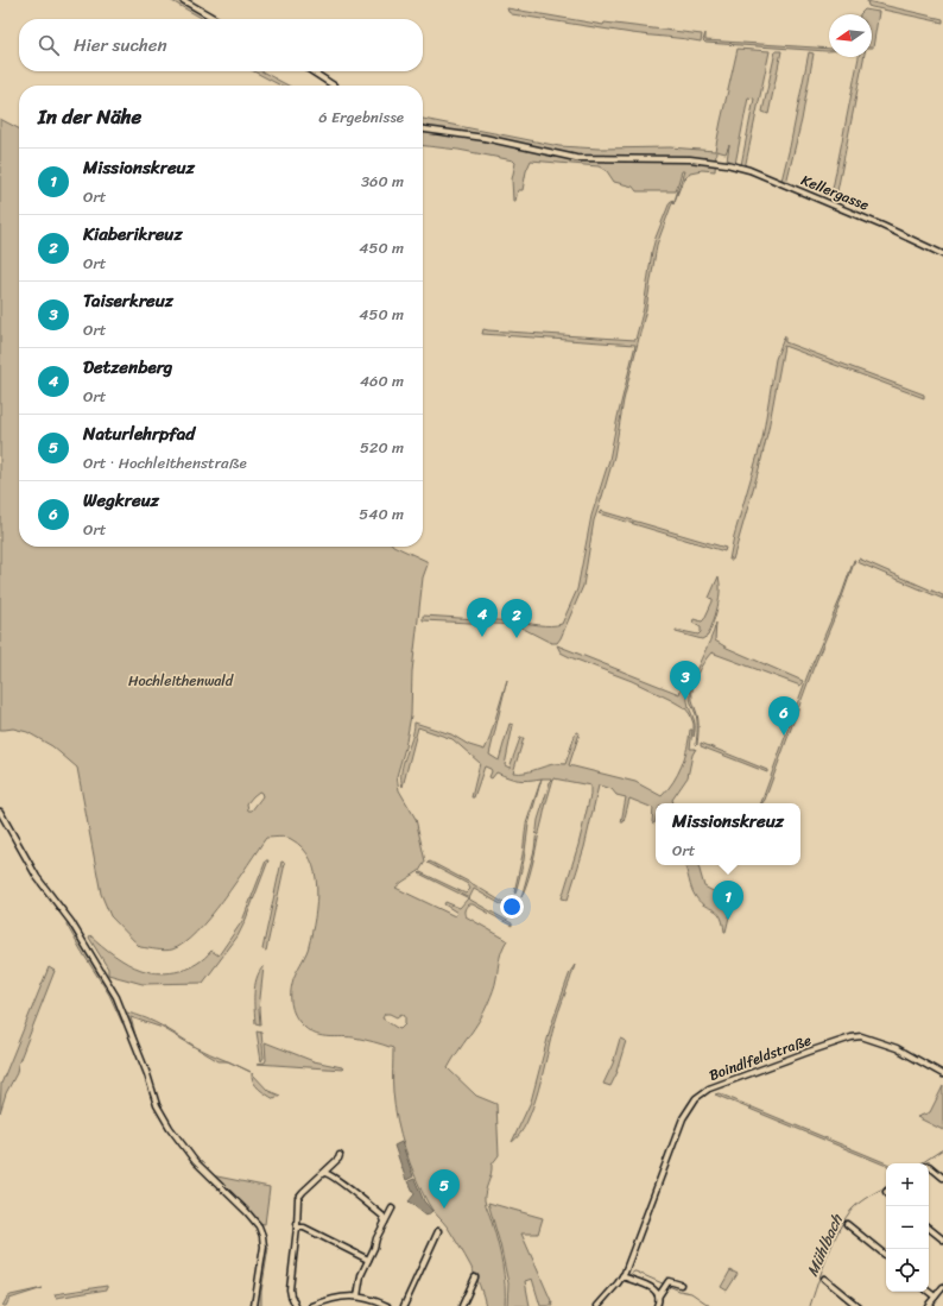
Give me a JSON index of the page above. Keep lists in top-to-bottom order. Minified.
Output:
{"streets":{"street":["Kellergasse","Boindlfeldstraße"]},"water":["Mühlbach"],"parks":["Hochleithenwald"],"north":"left","page":{"search":"Hier suchen","heading":["In der Nähe","6 Ergebnisse"],"list":[{"mark":"1","name":"Missionskreuz","note":"Ort","value":"360 m"},{"mark":"2","name":"Kiaberikreuz","note":"Ort","value":"450 m"},{"mark":"3","name":"Taiserkreuz","note":"Ort","value":"450 m"},{"mark":"4","name":"Detzenberg","note":"Ort","value":"460 m"},{"mark":"5","name":"Naturlehrpfad","note":"Ort · Hochleithenstraße","value":"520 m"},{"mark":"6","name":"Wegkreuz","note":"Ort","value":"540 m"}],"pins":["4","2","3","6","1","5"],"popup":["Missionskreuz","Ort"],"map_buttons":["+","−"]}}
